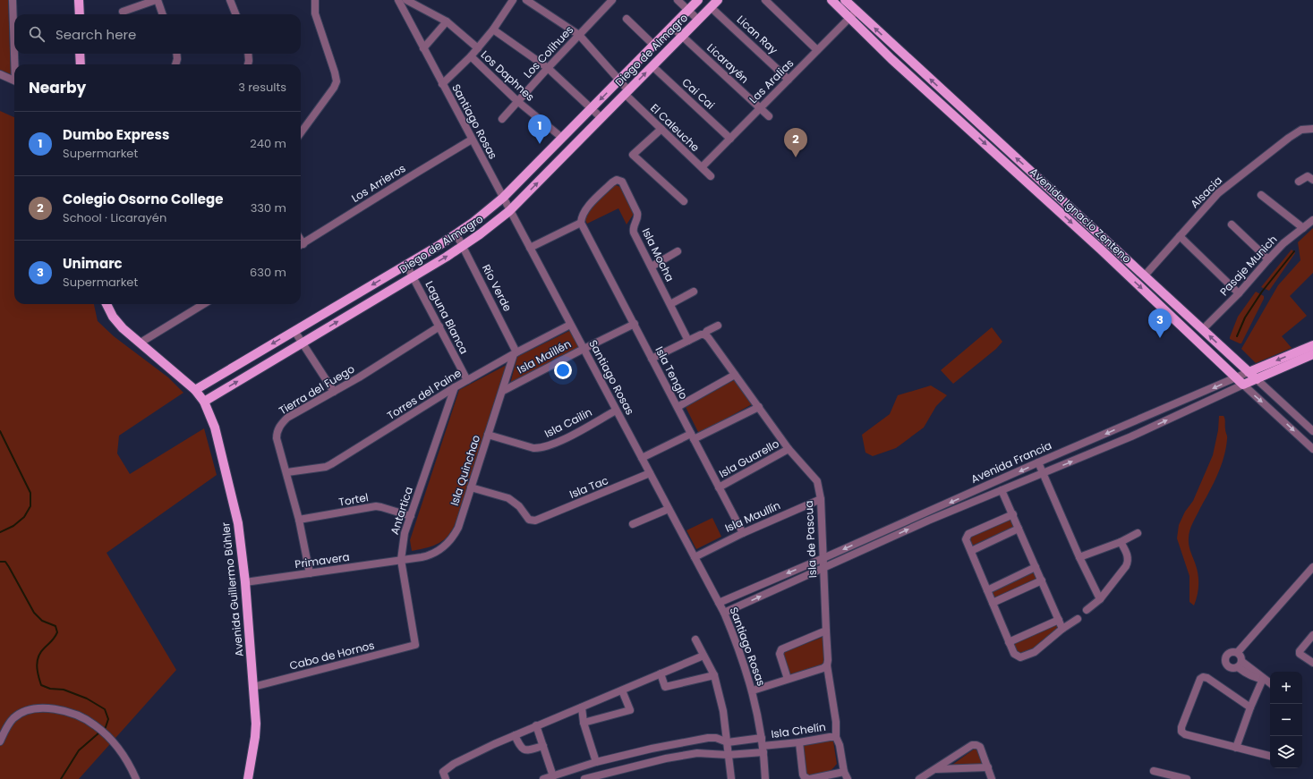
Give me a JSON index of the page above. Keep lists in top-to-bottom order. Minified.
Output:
{"streets":{"main road":["Diego de Almagro","Avenida Ignacio Zenteno","Avenida Francia","Avenida Guillermo Bühler"],"street":["Lican Ray","Los Colihues","Licarayén","Los Daphnes","Las Aralias","Cai Cai","Santiago Rosas","El Caleuche","Los Arrieros","Alsacia","Isla Mocha","Pasaje Munich","Río Verde","Laguna Blanca","Isla Maillén","Isla Tenglo","Tierra del Fuego","Torres del Paine","Isla Cailin","Isla Guarello","Isla Quinchao","Isla Tac","Tortel","Antartica","Isla Maullín","Isla de Pascua","Primavera","Cabo de Hornos","Isla Chelín"]},"crossings":[["Lican Ray","Diego de Almagro"],["Lican Ray","Las Aralias"],["Diego de Almagro","Licarayén"],["Diego de Almagro","Los Daphnes"],["Diego de Almagro","Cai Cai"],["Diego de Almagro","Santiago Rosas"],["Diego de Almagro","El Caleuche"],["Diego de Almagro","Río Verde"],["Diego de Almagro","Laguna Blanca"],["Diego de Almagro","Avenida Guillermo Bühler"],["Los Colihues","Los Daphnes"],["Los Colihues","El Caleuche"],["Licarayén","Las Aralias"],["Las Aralias","Cai Cai"],["Las Aralias","El Caleuche"],["Las Aralias","Avenida Ignacio Zenteno"],["Santiago Rosas","Los Arrieros"],["Santiago Rosas","Isla Maillén"],["Santiago Rosas","Torres del Paine"],["Santiago Rosas","Isla Cailin"],["Santiago Rosas","Avenida Francia"],["Santiago Rosas","Isla Tac"],["Santiago Rosas","Isla Maullín"],["Santiago Rosas","Isla Chelín"],["Alsacia","Avenida Ignacio Zenteno"],["Avenida Ignacio Zenteno","Pasaje Munich"],["Avenida Ignacio Zenteno","Avenida Francia"],["Isla Mocha","Isla Tenglo"],["Río Verde","Torres del Paine"],["Río Verde","Isla Quinchao"],["Laguna Blanca","Tierra del Fuego"],["Laguna Blanca","Torres del Paine"],["Isla Maillén","Isla Tenglo"],["Isla Maillén","Isla Quinchao"],["Isla Tenglo","Isla Guarello"],["Isla Tenglo","Isla Maullín"],["Tierra del Fuego","Torres del Paine"],["Tierra del Fuego","Tortel"],["Tierra del Fuego","Primavera"],["Torres del Paine","Isla Quinchao"],["Torres del Paine","Antartica"],["Isla Cailin","Isla Quinchao"],["Isla Guarello","Isla de Pascua"],["Avenida Francia","Isla de Pascua"],["Isla Quinchao","Isla Tac"],["Isla Quinchao","Antartica"],["Isla Quinchao","Primavera"],["Tortel","Antartica"],["Antartica","Primavera"],["Antartica","Cabo de Hornos"],["Isla Maullín","Isla de Pascua"],["Isla de Pascua","Isla Chelín"],["Primavera","Avenida Guillermo Bühler"],["Avenida Guillermo Bühler","Cabo de Hornos"]],"page":{"search":"Search here","heading":["Nearby","3 results"],"list":[{"mark":"1","name":"Dumbo Express","note":"Supermarket","value":"240 m"},{"mark":"2","name":"Colegio Osorno College","note":"School · Licarayén","value":"330 m"},{"mark":"3","name":"Unimarc","note":"Supermarket","value":"630 m"}],"pins":["1","2","3"],"map_buttons":["+","−"]}}
